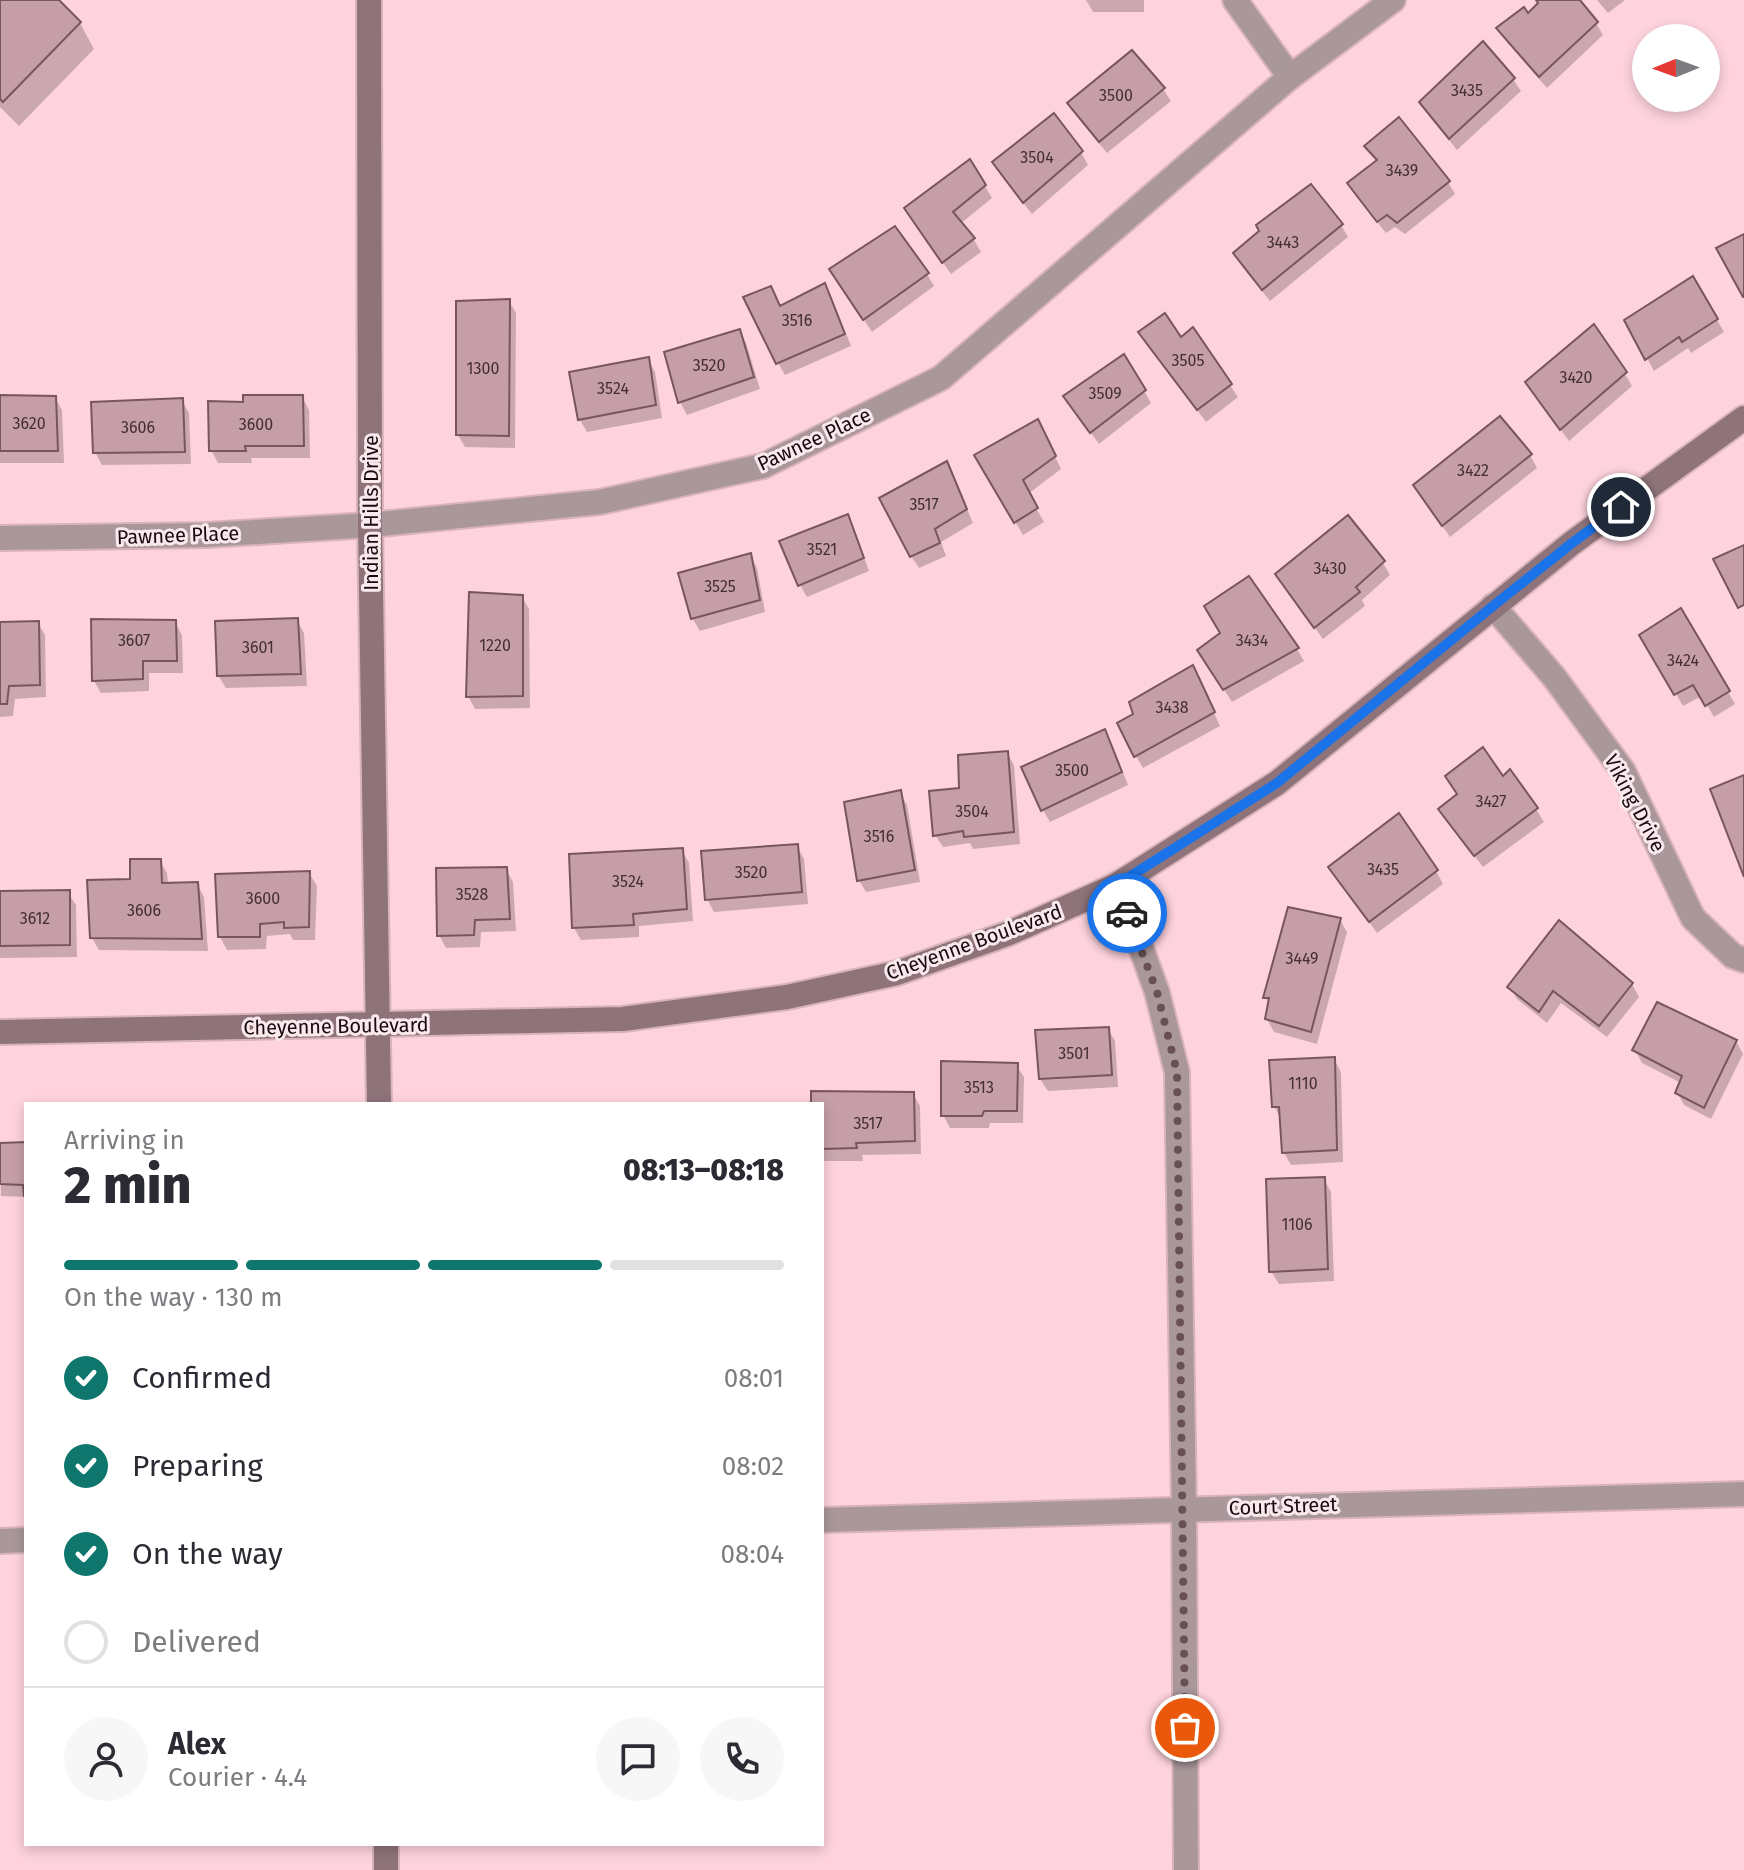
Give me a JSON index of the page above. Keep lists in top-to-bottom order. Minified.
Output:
{"streets":{"street":["Pawnee Place","Indian Hills Drive","Viking Drive","Cheyenne Boulevard","Court Street"]},"crossings":[["Pawnee Place","Indian Hills Drive"],["Indian Hills Drive","Cheyenne Boulevard"],["Viking Drive","Cheyenne Boulevard"]],"house_numbers":["3435","3500","3504","3439","3443","3516","3505","3520","1300","3420","3524","3509","3620","3600","3606","3422","3517","3521","3430","3525","3607","3434","1220","3601","3424","3438","3500","3427","3504","3516","3435","3520","3524","3528","3600","3606","3612","3449","3501","1110","3513","3517","1106"],"north":"left","page":{"heading":["2 min","Arriving in","08:13–08:18"],"panel":["Alex","Courier · 4.4"],"bar":"On the way · 130 m","list":[["Confirmed","08:01"],["Preparing","08:02"],["On the way","08:04"],"Delivered"]}}
